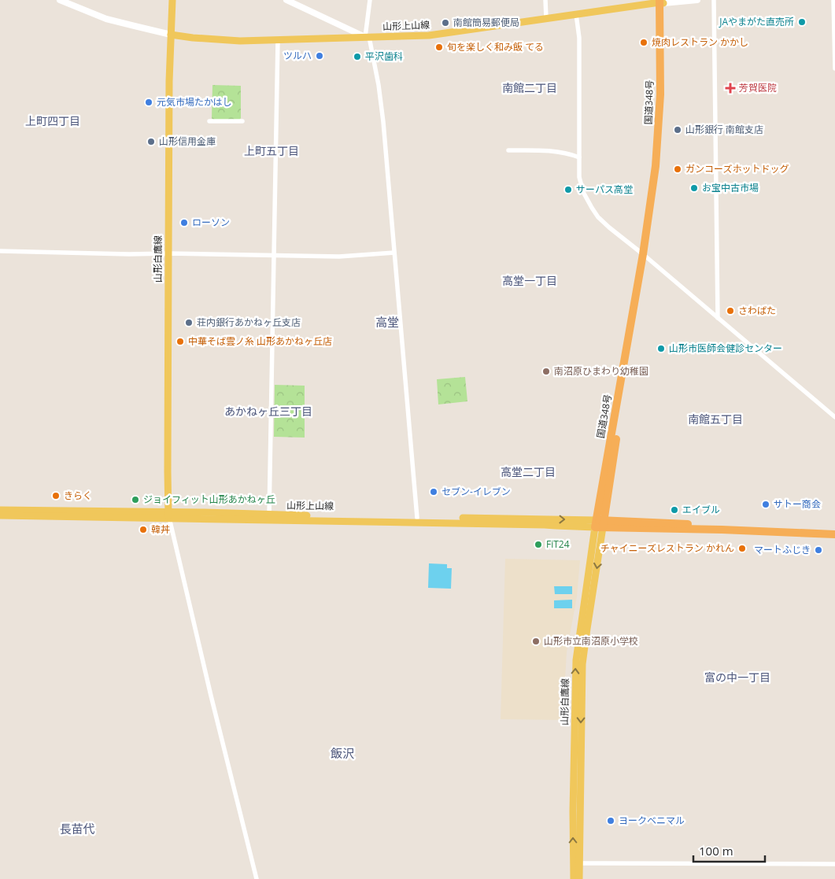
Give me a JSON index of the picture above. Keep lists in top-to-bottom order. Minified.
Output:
{"streets":{"highway":["国道348号"],"main road":["山形上山線","山形白鷹線"]},"crossings":[["山形上山線","国道348号"],["山形上山線","山形白鷹線"],["国道348号","山形白鷹線"]],"districts":["南館二丁目","上町四丁目","上町五丁目","高堂一丁目","高堂","あかねヶ丘三丁目","南館五丁目","高堂二丁目","富の中一丁目","飯沢","長苗代"],"places":{"other":["JAやまがた直売所","南館簡易郵便局","焼肉レストラン かかし","旬を楽しく和み飯 てる","ツルハ","平沢歯科","元気市場たかはし","山形銀行 南館支店","山形信用金庫","ガンコーズホットドッグ","お宝中古市場","サーパス高堂","ローソン","さわばた","荘内銀行あかねヶ丘支店","中華そば雲ノ糸 山形あかねヶ丘店","山形市医師会健診センター","南沼原ひまわり幼稚園","セブン-イレブン","きらく","ジョイフィット山形あかねヶ丘","サトー商会","エイブル","韓丼","FiT24","チャイニーズレストラン かれん","マートふじき","山形市立南沼原小学校","ヨークベニマル"],"health":["芳賀医院"]},"scale_bar":"100 m"}
